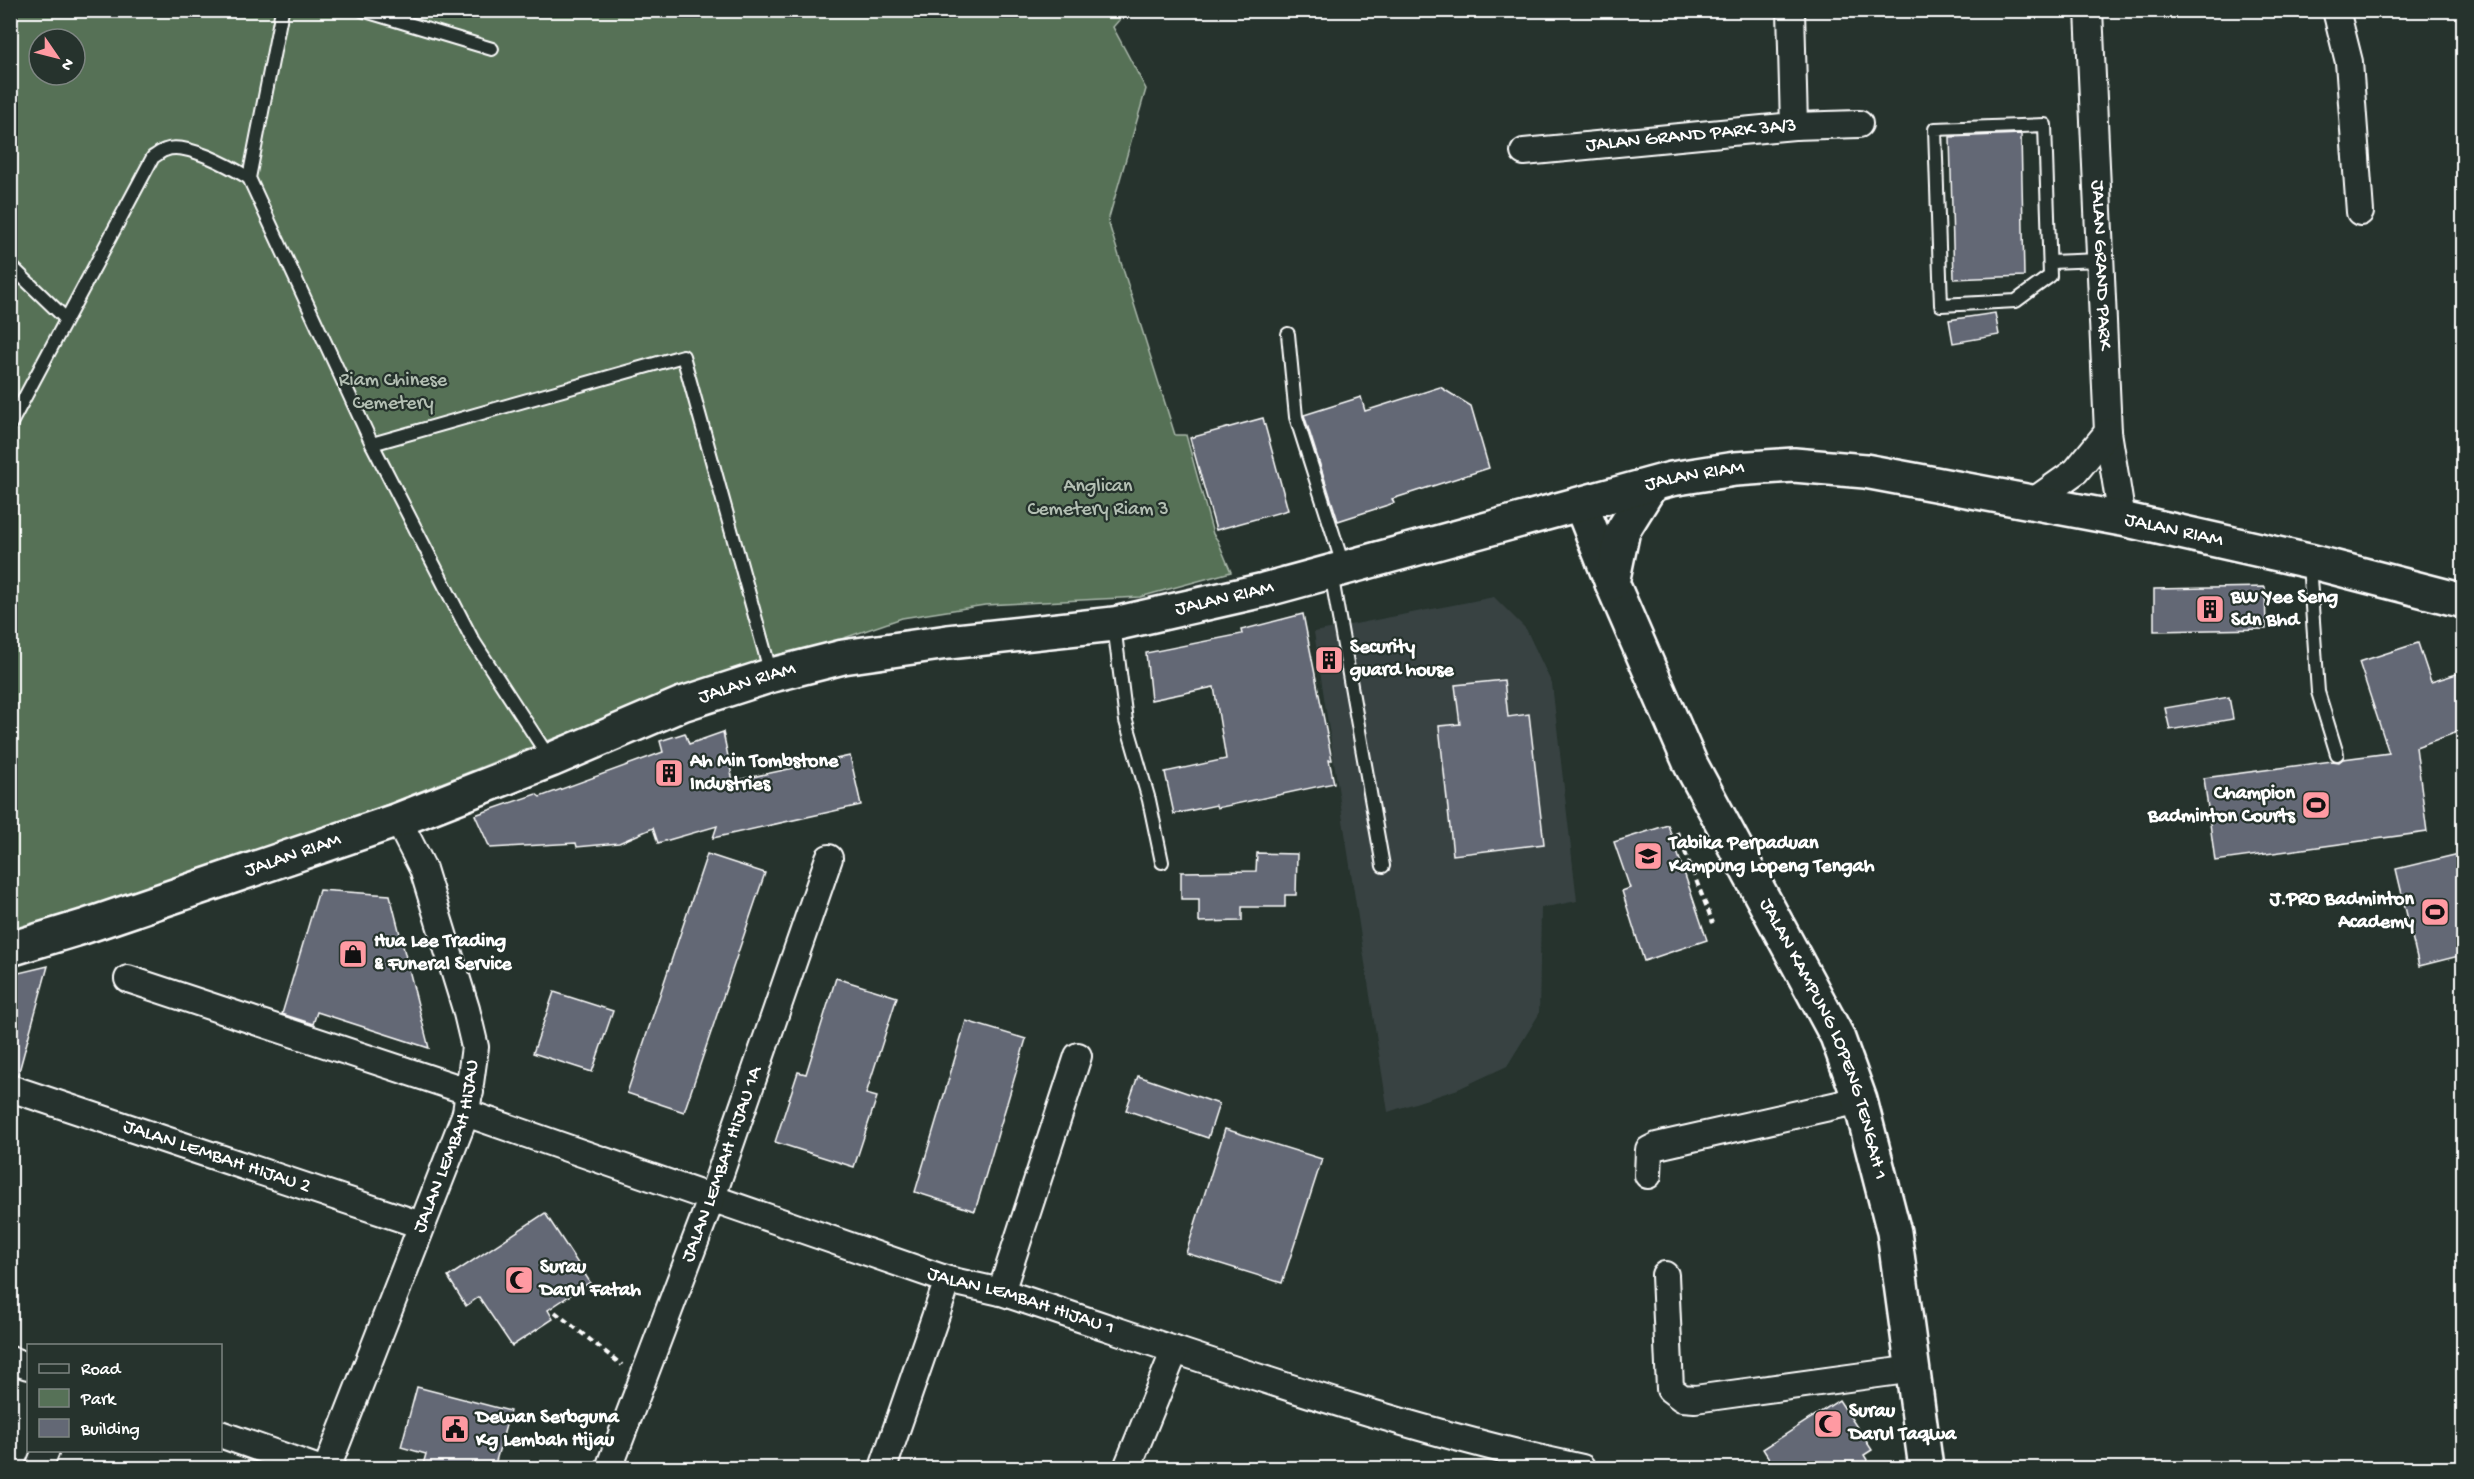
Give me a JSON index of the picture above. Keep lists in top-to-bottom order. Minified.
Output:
{"streets":{"main road":["JALAN RIAM","JALAN KAMPUNG LOPENG TENGAH 1"],"street":["JALAN GRAND PARK 3A/3","JALAN GRAND PARK","JALAN LEMBAH HIJAU","JALAN LEMBAH HIJAU 2","JALAN LEMBAH HIJAU 1A","JALAN LEMBAH HIJAU 1"]},"crossings":[["JALAN GRAND PARK","JALAN RIAM"],["JALAN RIAM","JALAN KAMPUNG LOPENG TENGAH 1"],["JALAN RIAM","JALAN LEMBAH HIJAU"],["JALAN LEMBAH HIJAU","JALAN LEMBAH HIJAU 2"],["JALAN LEMBAH HIJAU","JALAN LEMBAH HIJAU 1"],["JALAN LEMBAH HIJAU 1A","JALAN LEMBAH HIJAU 1"]],"parks":["Riam Chinese Cemetery","Anglican Cemetery Riam 3"],"places":{"building":["BW Yee Seng Sdn Bhd","Security guard house","Ah Min Tombstone Industries"],"sports":["Champion Badminton Courts","J.PRO Badminton Academy"],"school or university":["Tabika Perpaduan Kampung Lopeng Tengah"],"shop":["Hua Lee Trading & Funeral Service"],"mosque":["Surau Darul Fatah","Surau Darul Taqwa"],"public building":["Dewan Serbguna Kg Lembah Hijau"]},"legend":["Road","Park","Building"],"north":"bottom right"}
